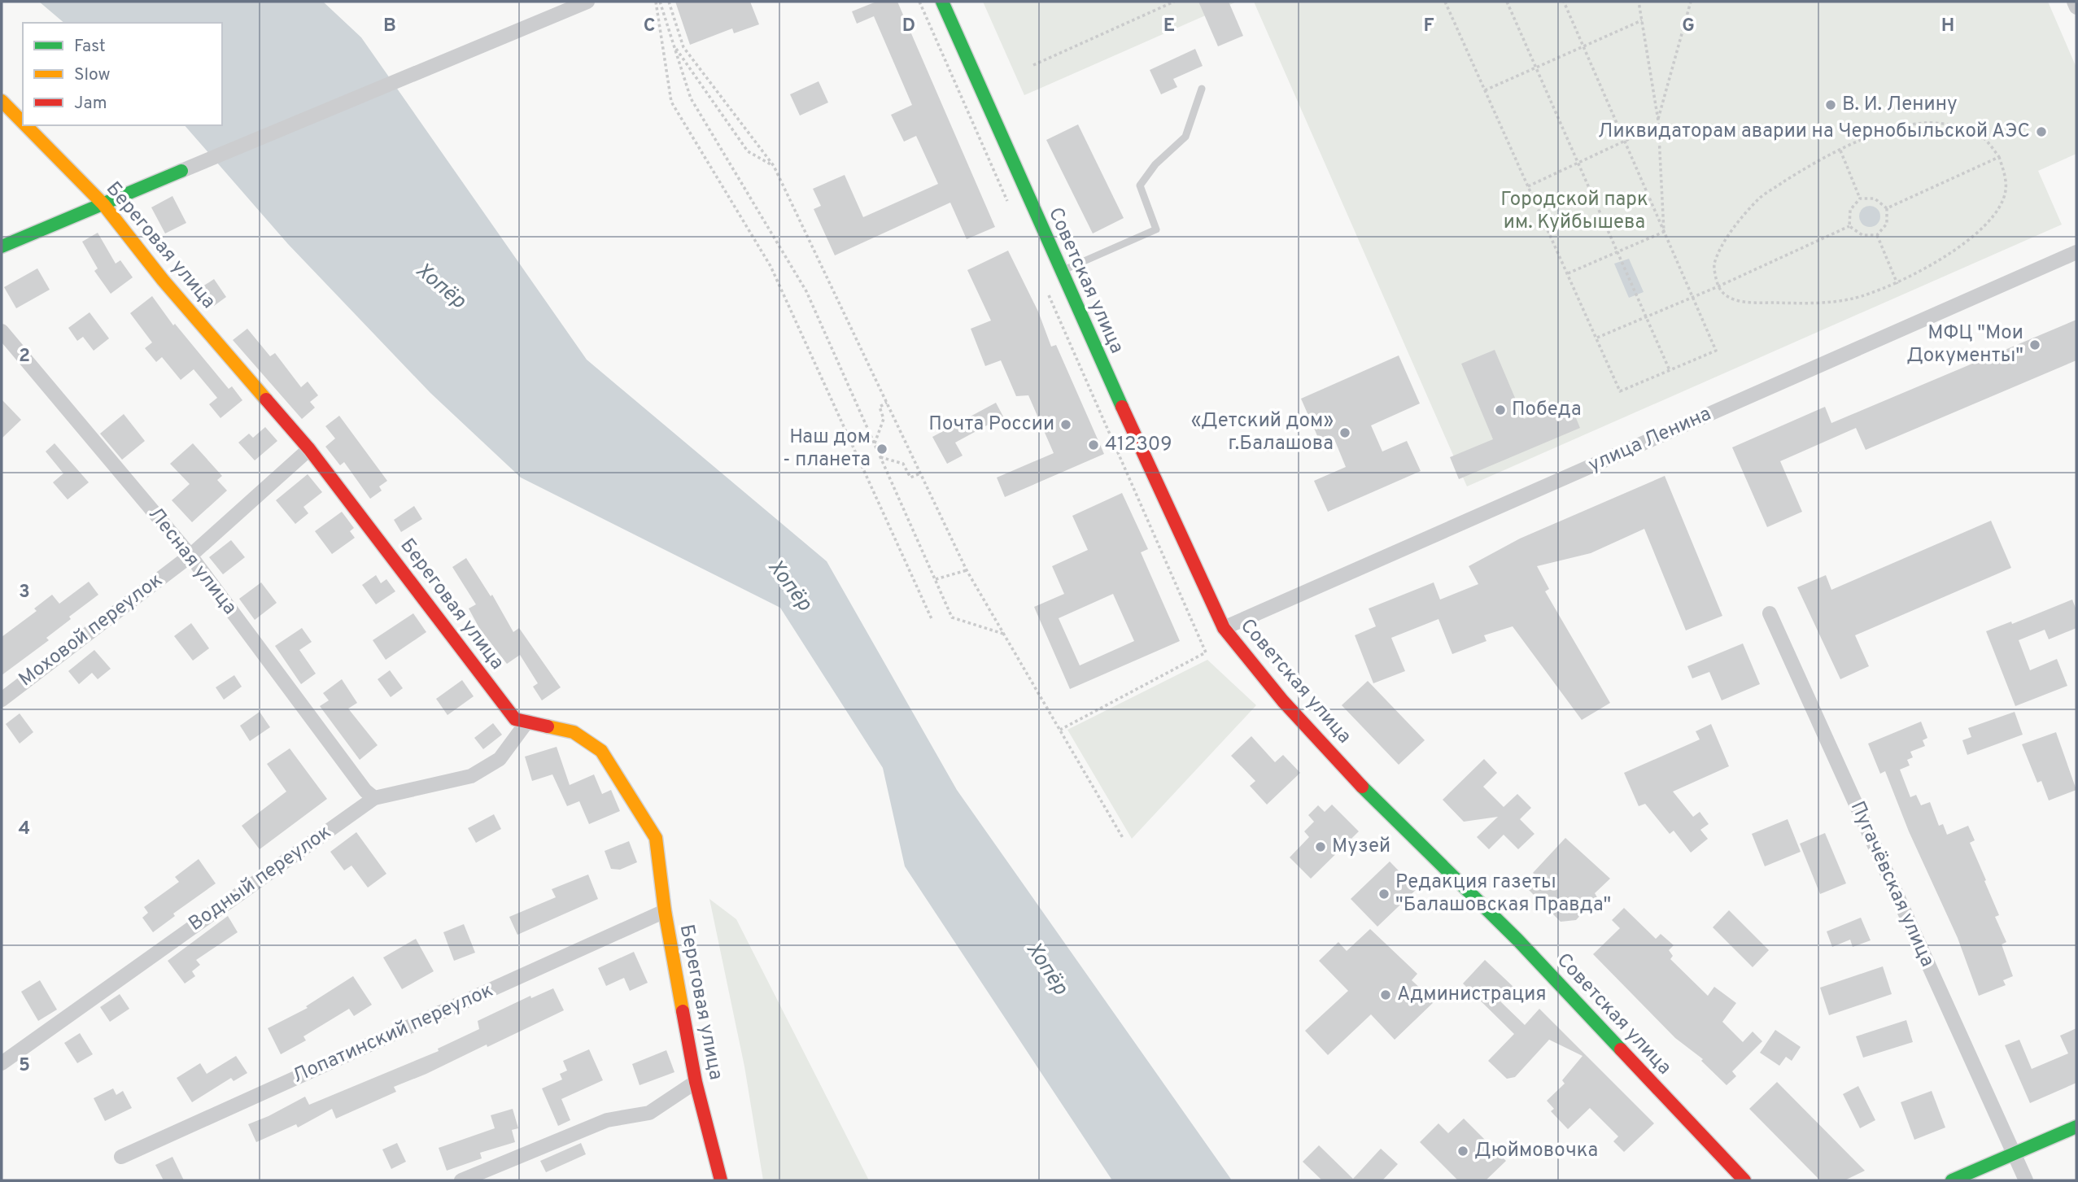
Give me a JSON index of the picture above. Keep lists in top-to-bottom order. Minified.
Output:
{"streets":{"street":["Береговая улица","Советская улица","улица Ленина","Лесная улица","Моховой переулок","Водный переулок","Пугачёвская улица","Лопатинский переулок"]},"crossings":[["Береговая улица","Моховой переулок"],["Береговая улица","Водный переулок"],["Береговая улица","Лопатинский переулок"],["Советская улица","улица Ленина"],["Лесная улица","Моховой переулок"],["Лесная улица","Водный переулок"]],"water":["Хопёр"],"parks":["Городской парк им. Куйбышева"],"places":["В. И. Ленину","Ликвидаторам аварии на Чернобыльской АЭС","МФЦ \"Мои Документы\"","Победа","Почта России","«Детский дом» г.Балашова","412309","Наш дом - планета","Музей","Редакция газеты \"Балашовская Правда\"","Администрация","Дюймовочка"],"legend":["Fast","Slow","Jam"],"grid":{"columns":["B","C","D","E","F","G","H"],"rows":["2","3","4","5"]}}
